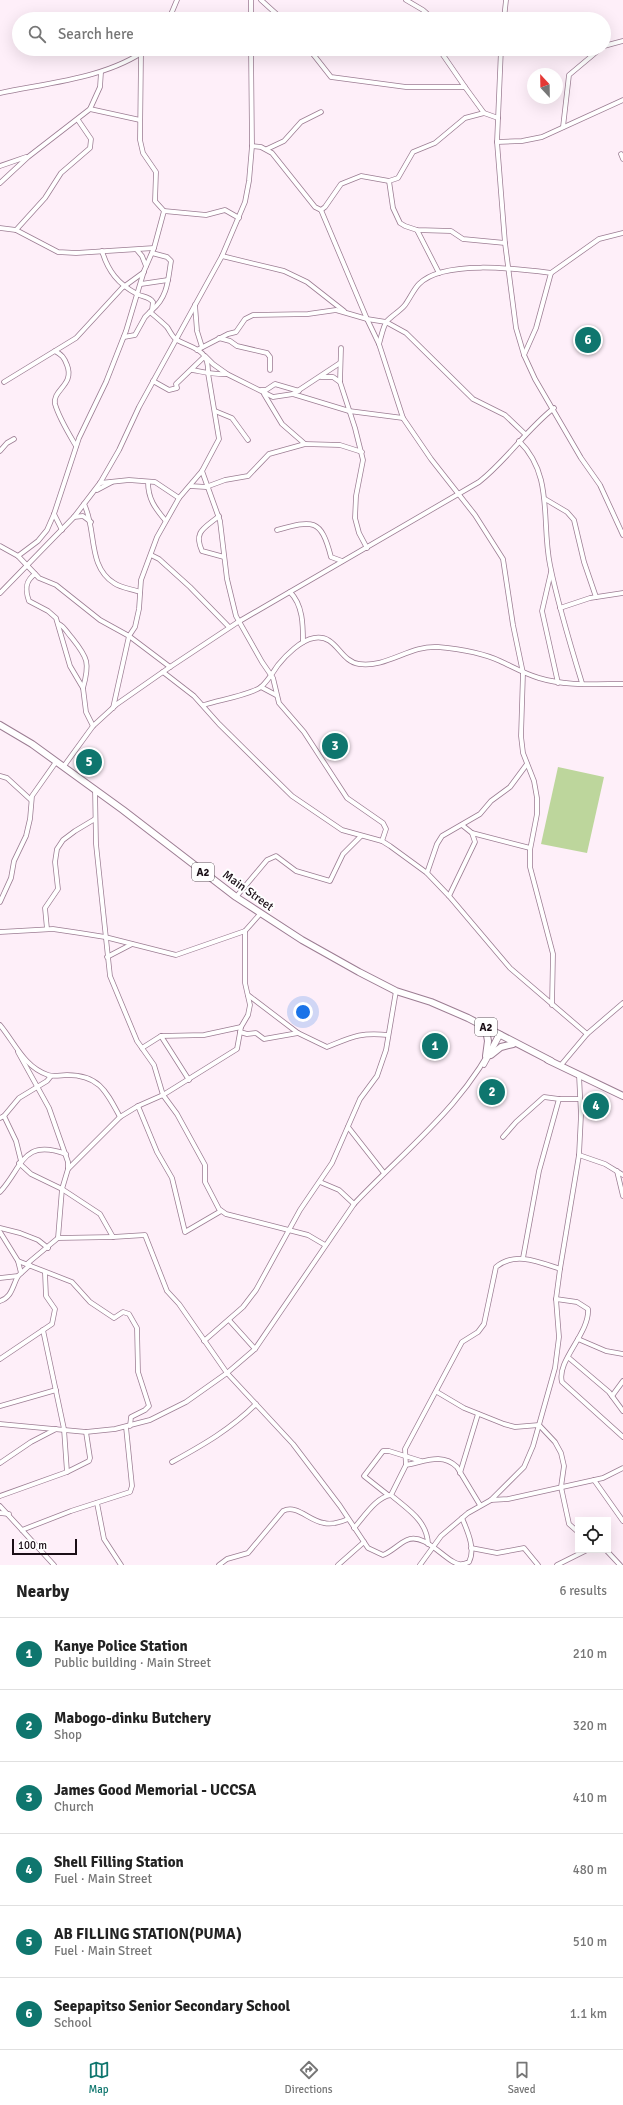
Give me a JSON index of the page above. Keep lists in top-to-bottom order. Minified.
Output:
{"streets":{"highway":["A2","Main Street"]},"scale_bar":"100 m","north":"top","page":{"search":"Search here","pins":["6","3","5","1","2","4"],"scale":"100 m","heading":["Nearby","6 results"],"list":[{"mark":"1","name":"Kanye Police Station","note":"Public building · Main Street","value":"210 m"},{"mark":"2","name":"Mabogo-dinku Butchery","note":"Shop","value":"320 m"},{"mark":"3","name":"James Good Memorial - UCCSA","note":"Church","value":"410 m"},{"mark":"4","name":"Shell Filling Station","note":"Fuel · Main Street","value":"480 m"},{"mark":"5","name":"AB FILLING STATION(PUMA)","note":"Fuel · Main Street","value":"510 m"},{"mark":"6","name":"Seepapitso Senior Secondary School","note":"School","value":"1.1 km"}],"nav":["Map","Directions","Saved"]}}
